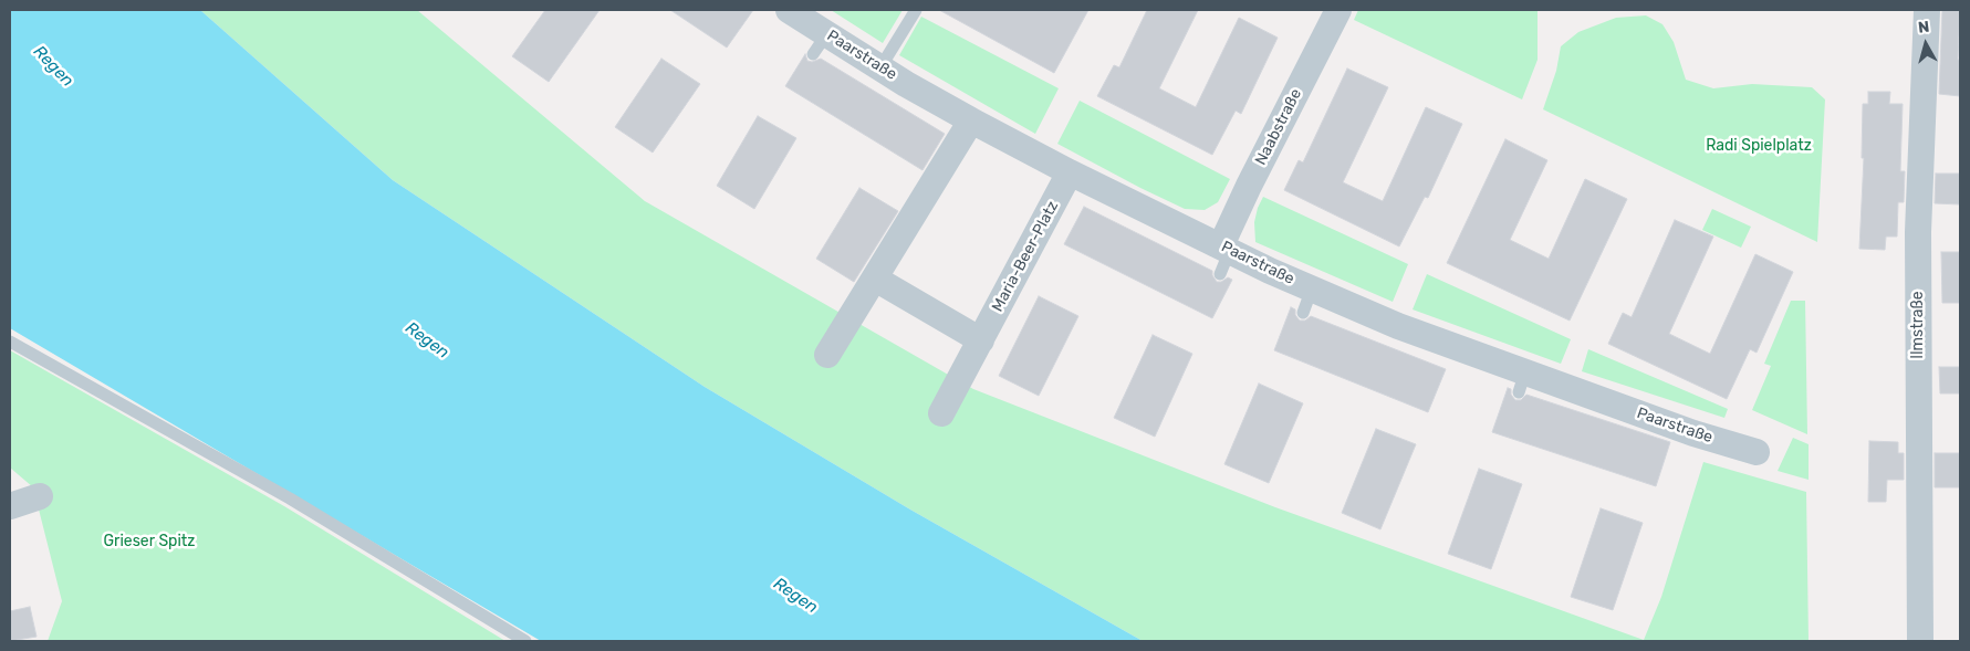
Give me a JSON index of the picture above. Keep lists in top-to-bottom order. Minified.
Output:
{"streets":{"street":["Paarstraße","Naabstraße","Maria-Beer-Platz","Ilmstraße"]},"crossings":[["Paarstraße","Naabstraße"],["Paarstraße","Maria-Beer-Platz"]],"water":["Regen"],"parks":["Radi Spielplatz","Grieser Spitz"],"north":"top"}
